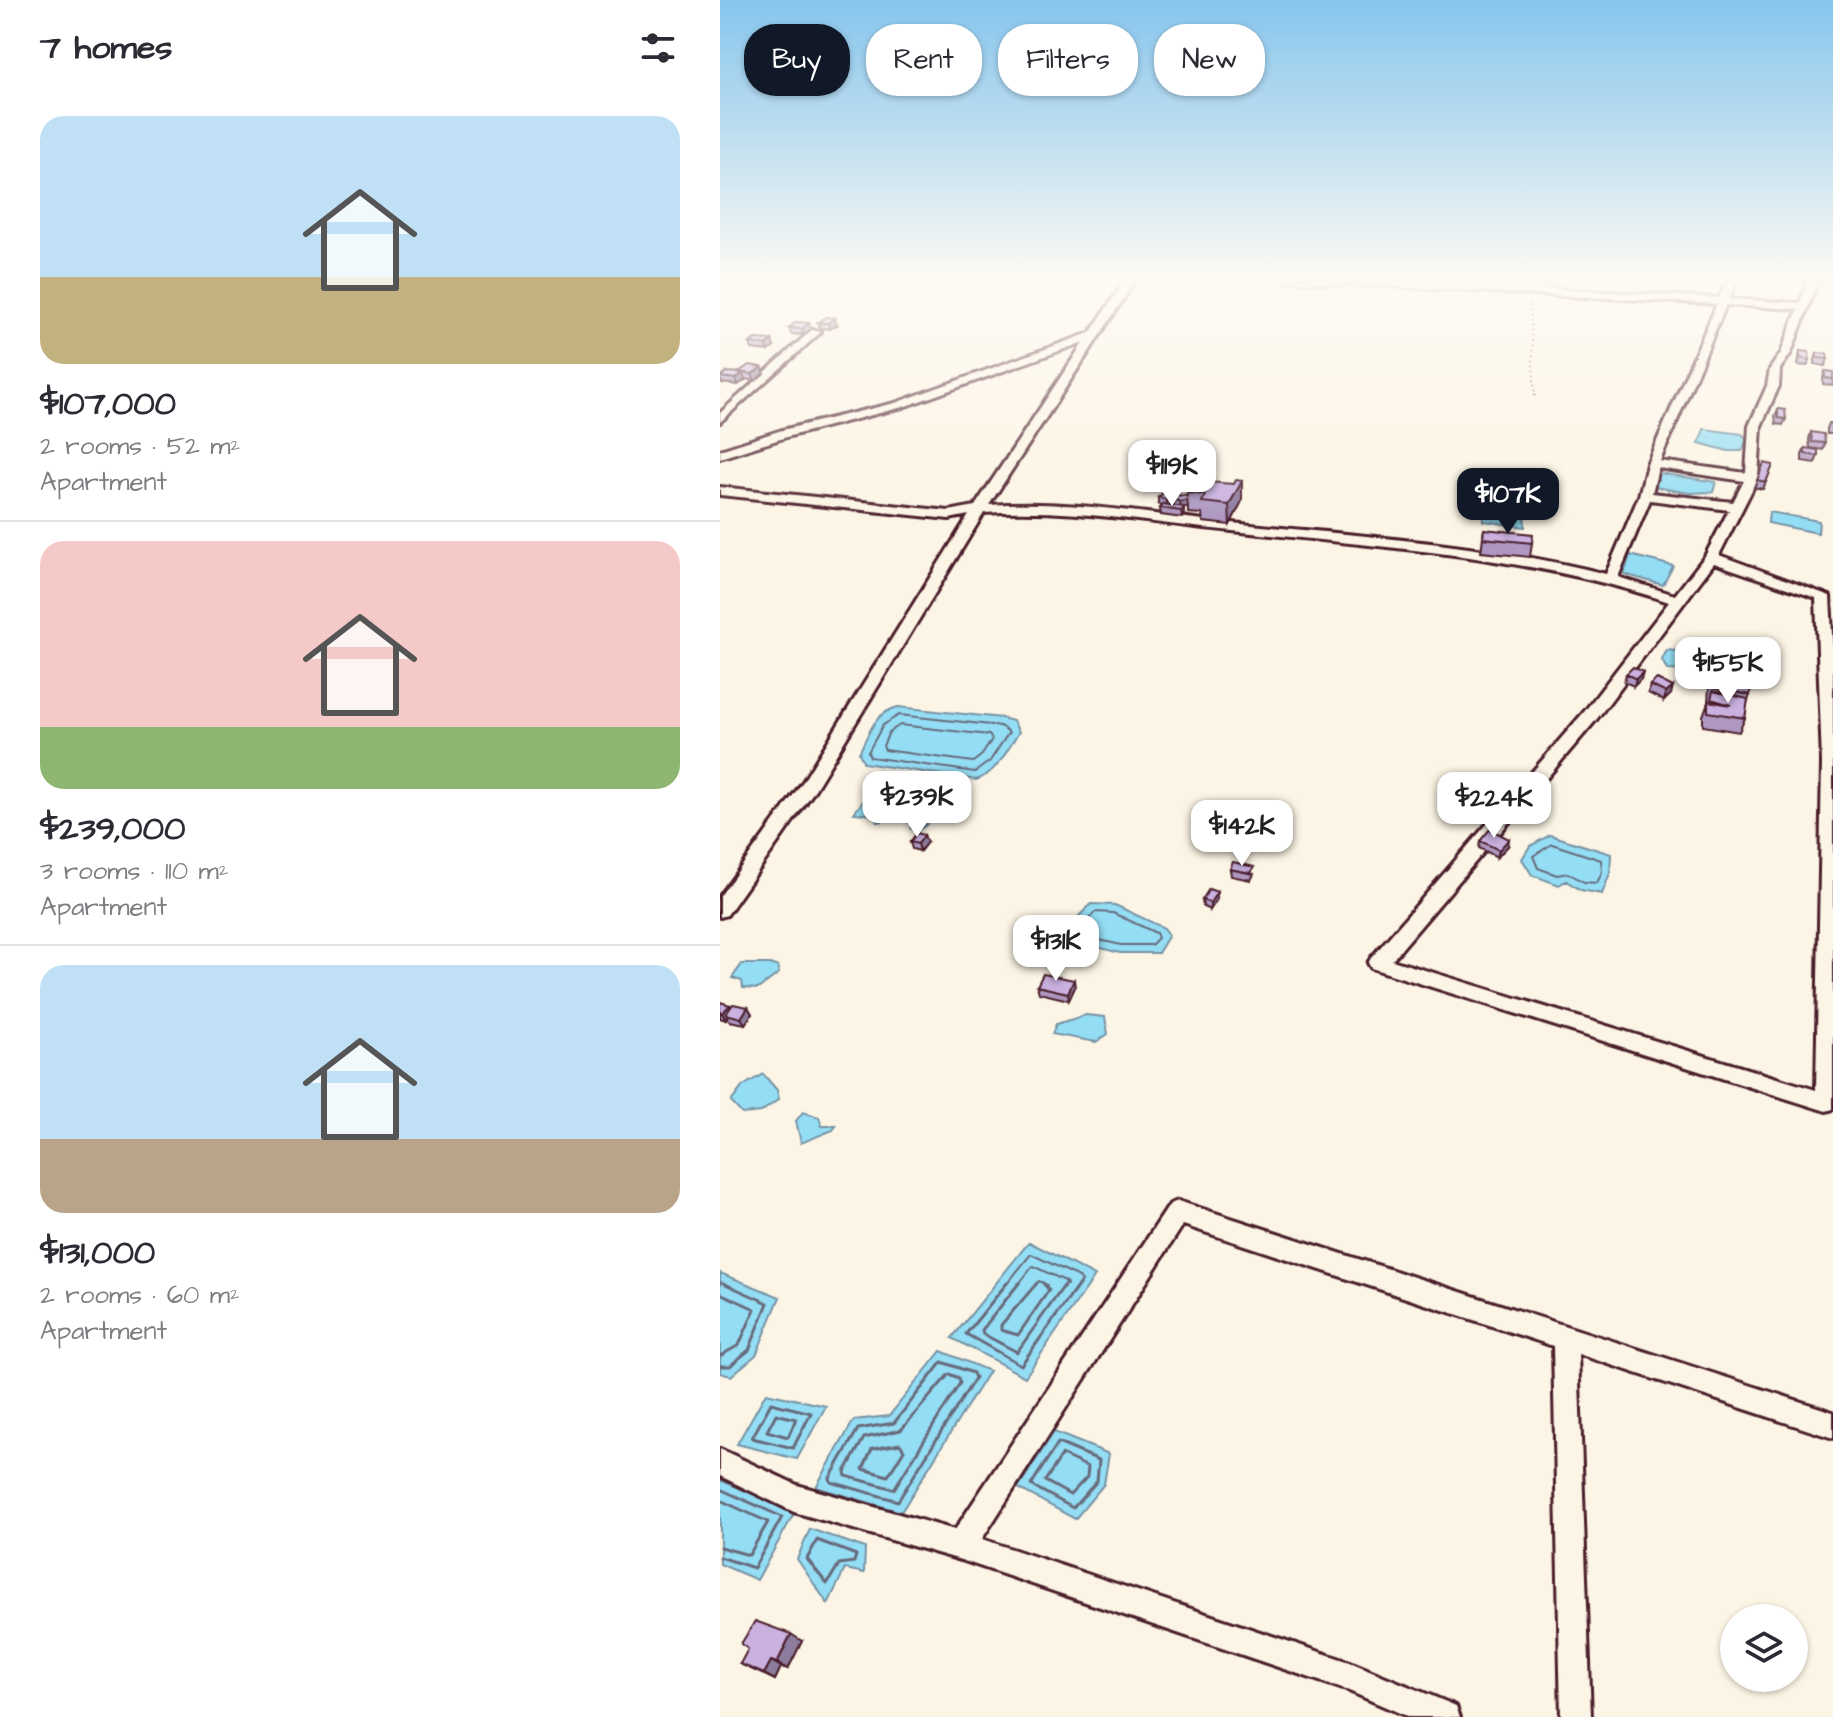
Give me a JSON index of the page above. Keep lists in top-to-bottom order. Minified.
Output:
{"page":{"heading":"7 homes","chip":["Buy","Rent","Filters","New"],"list":[{"name":"$107,000","note":"2 rooms · 52 m² · Apartment"},{"name":"$239,000","note":"3 rooms · 110 m² · Apartment"},{"name":"$131,000","note":"2 rooms · 60 m² · Apartment"}],"price":["$119K","$107K","$155K","$239K","$224K","$142K","$131K"]}}
